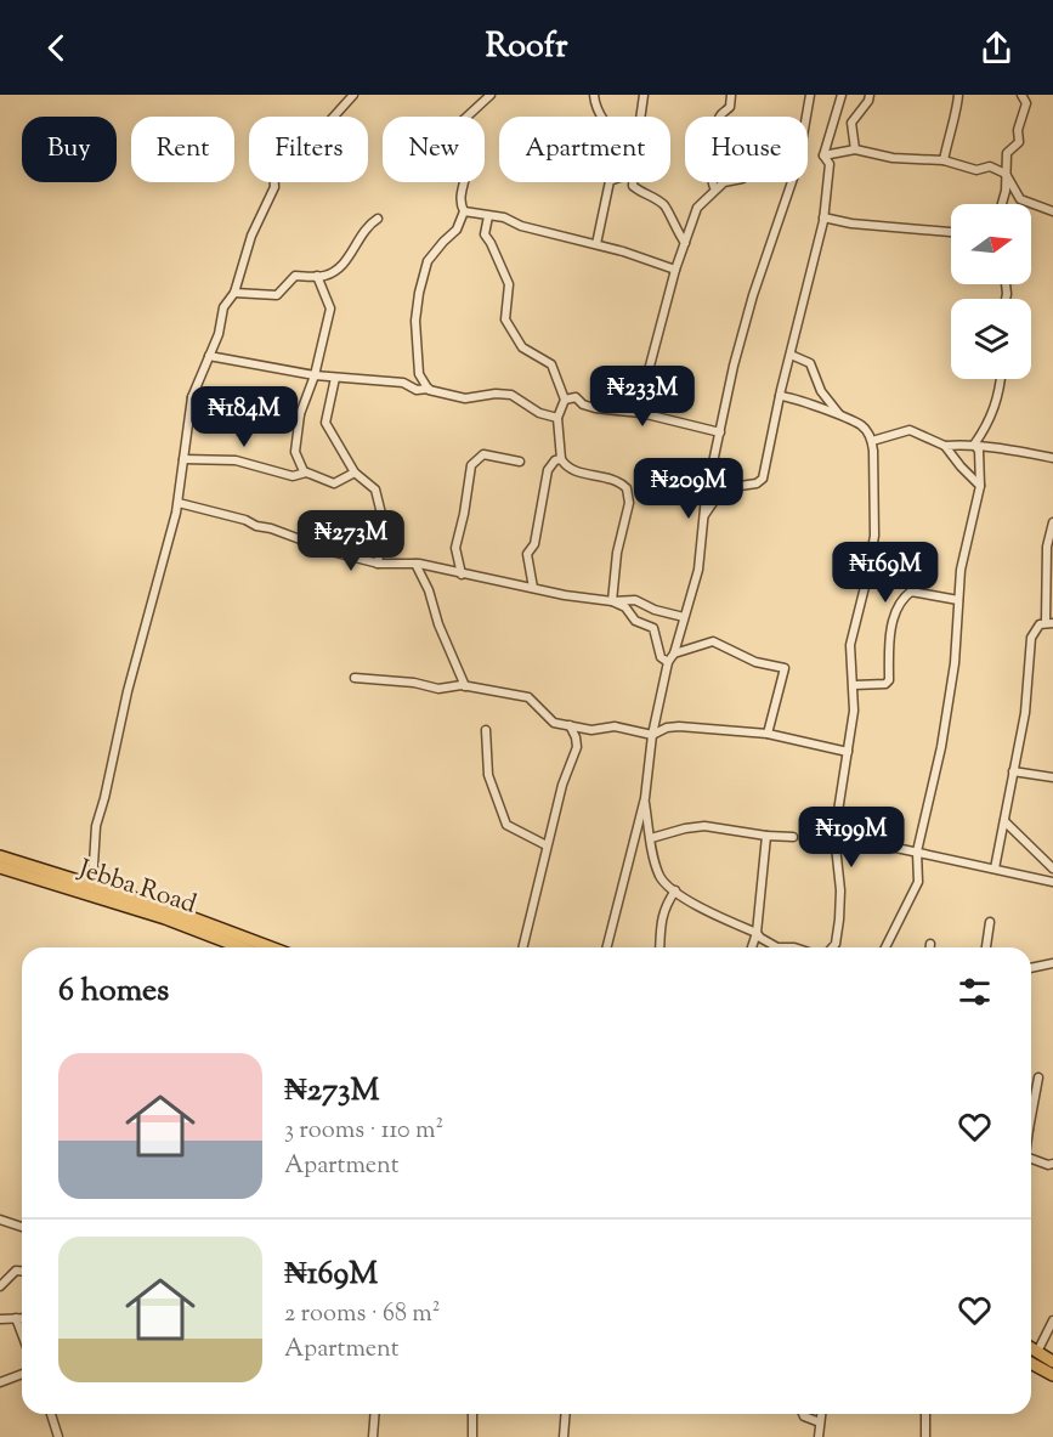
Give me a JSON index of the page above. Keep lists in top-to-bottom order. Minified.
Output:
{"streets":{"highway":["Jebba Road"]},"north":"right","page":{"header":"Roofr","chip":["Buy","Rent","Filters","New","Apartment","House"],"price":["₦233M","₦184M","₦209M","₦273M","₦169M","₦199M"],"heading":"6 homes","list":[{"name":"₦273M","note":"3 rooms · 110 m² · Apartment"},{"name":"₦169M","note":"2 rooms · 68 m² · Apartment"}]}}
